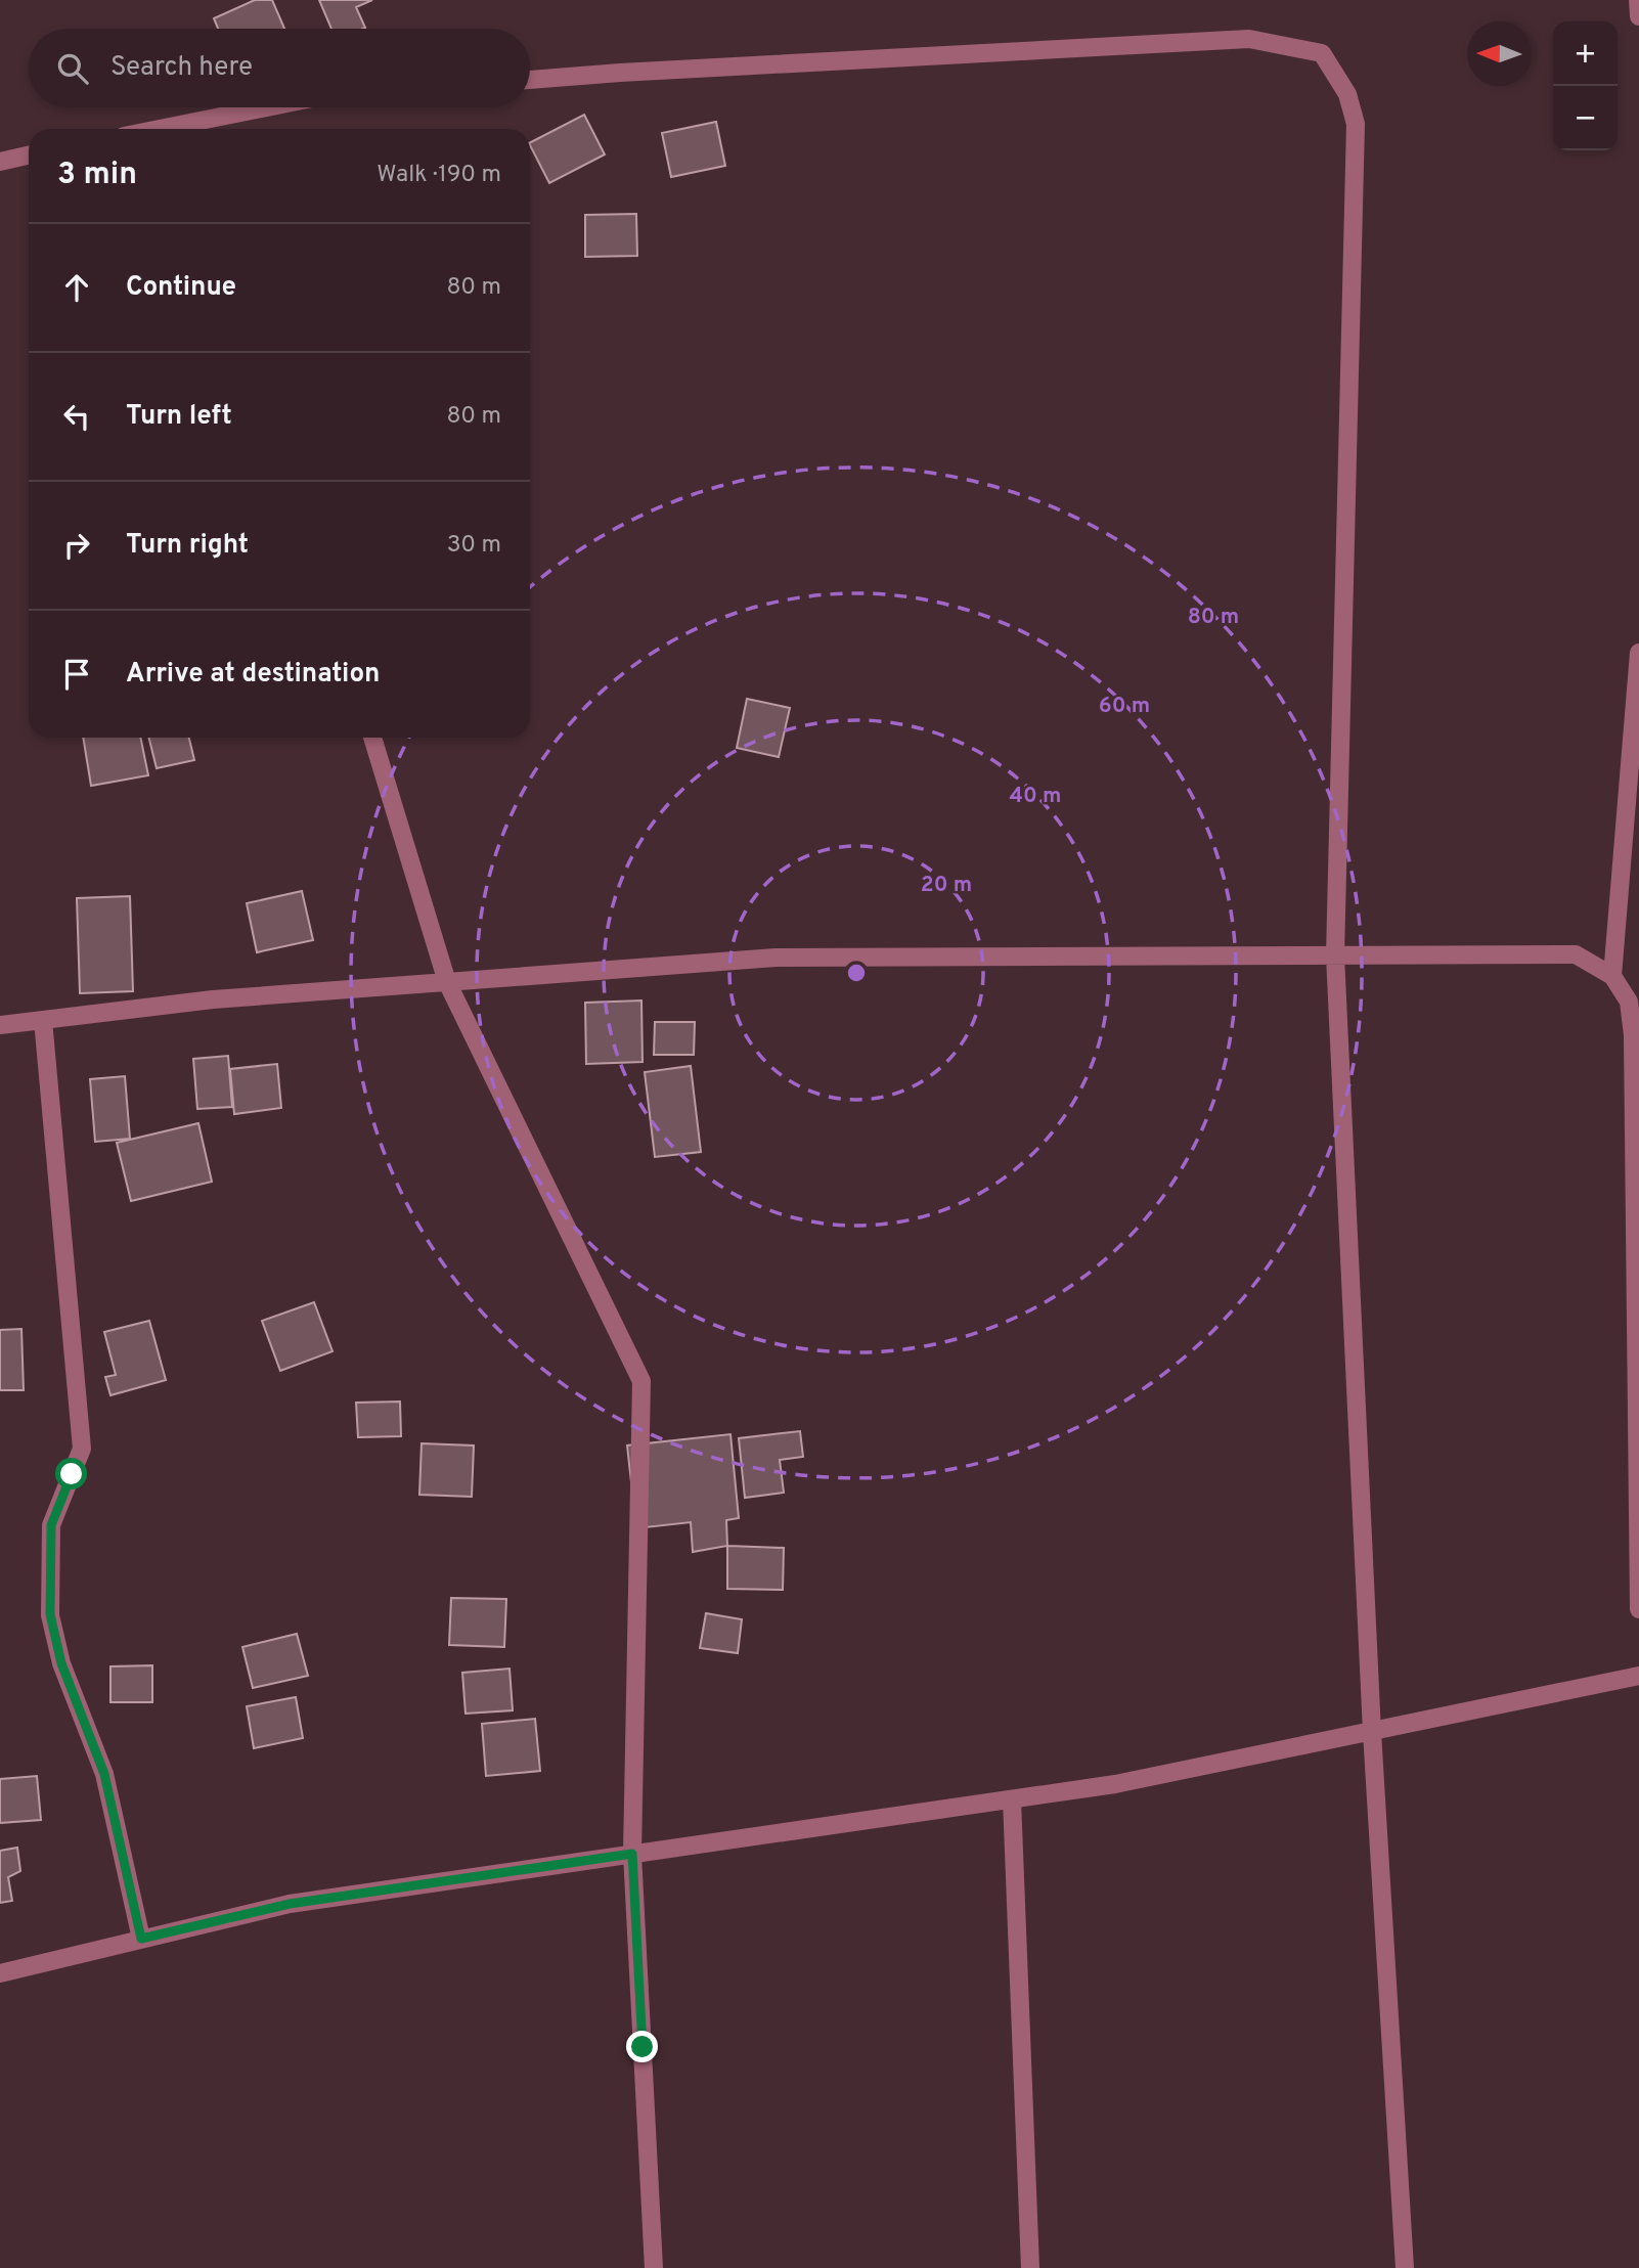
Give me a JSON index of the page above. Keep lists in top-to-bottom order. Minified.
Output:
{"north":"left","page":{"map_buttons":["+","−"],"search":"Search here","heading":["3 min","Walk · 190 m"],"list":[["Continue","80 m"],["Turn left","80 m"],["Turn right","30 m"],"Arrive at destination"]},"rings":["80 m","60 m","40 m","20 m"]}
